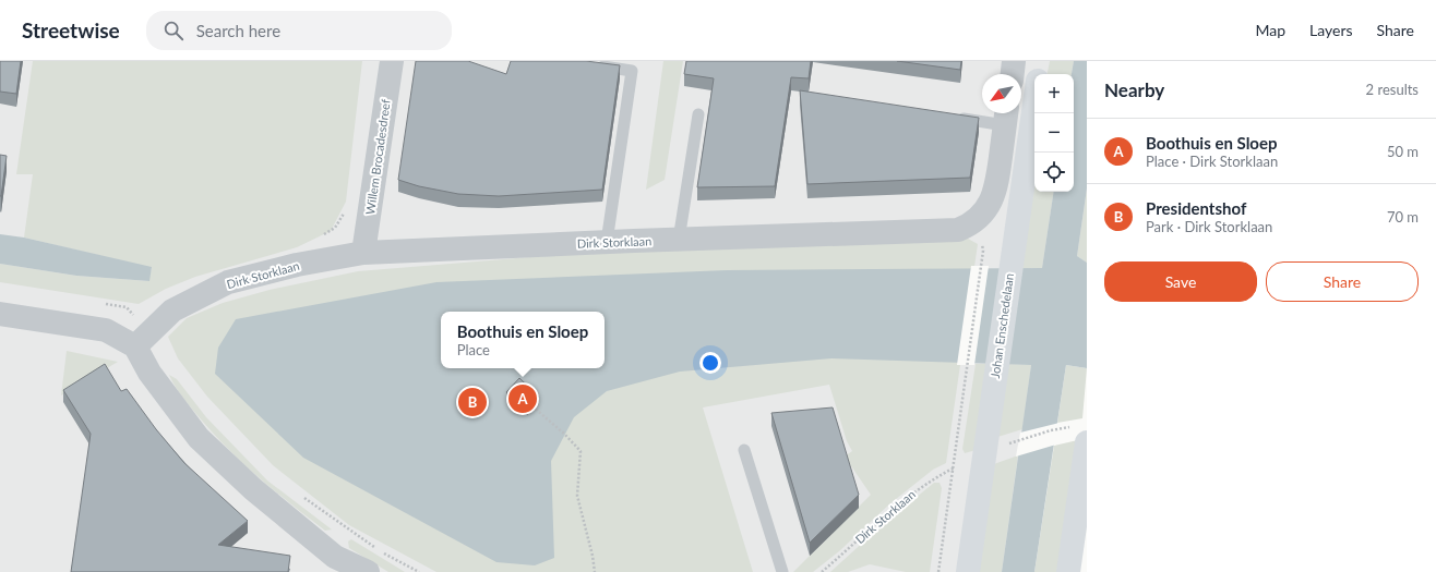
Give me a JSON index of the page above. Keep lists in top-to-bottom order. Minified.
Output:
{"streets":{"street":["Willem Brocadesdreef","Dirk Storklaan","Johan Enschedelaan"]},"crossings":[["Willem Brocadesdreef","Dirk Storklaan"]],"north":"bottom left","page":{"header":"Streetwise","search":"Search here","nav":["Map","Layers","Share"],"heading":["Nearby","2 results"],"map_buttons":["+","−"],"list":[{"mark":"A","name":"Boothuis en Sloep","note":"Place · Dirk Storklaan","value":"50 m"},{"mark":"B","name":"Presidentshof","note":"Park · Dirk Storklaan","value":"70 m"}],"buttons":["Save","Share"],"popup":["Boothuis en Sloep","Place"],"pins":["A","B"]}}
